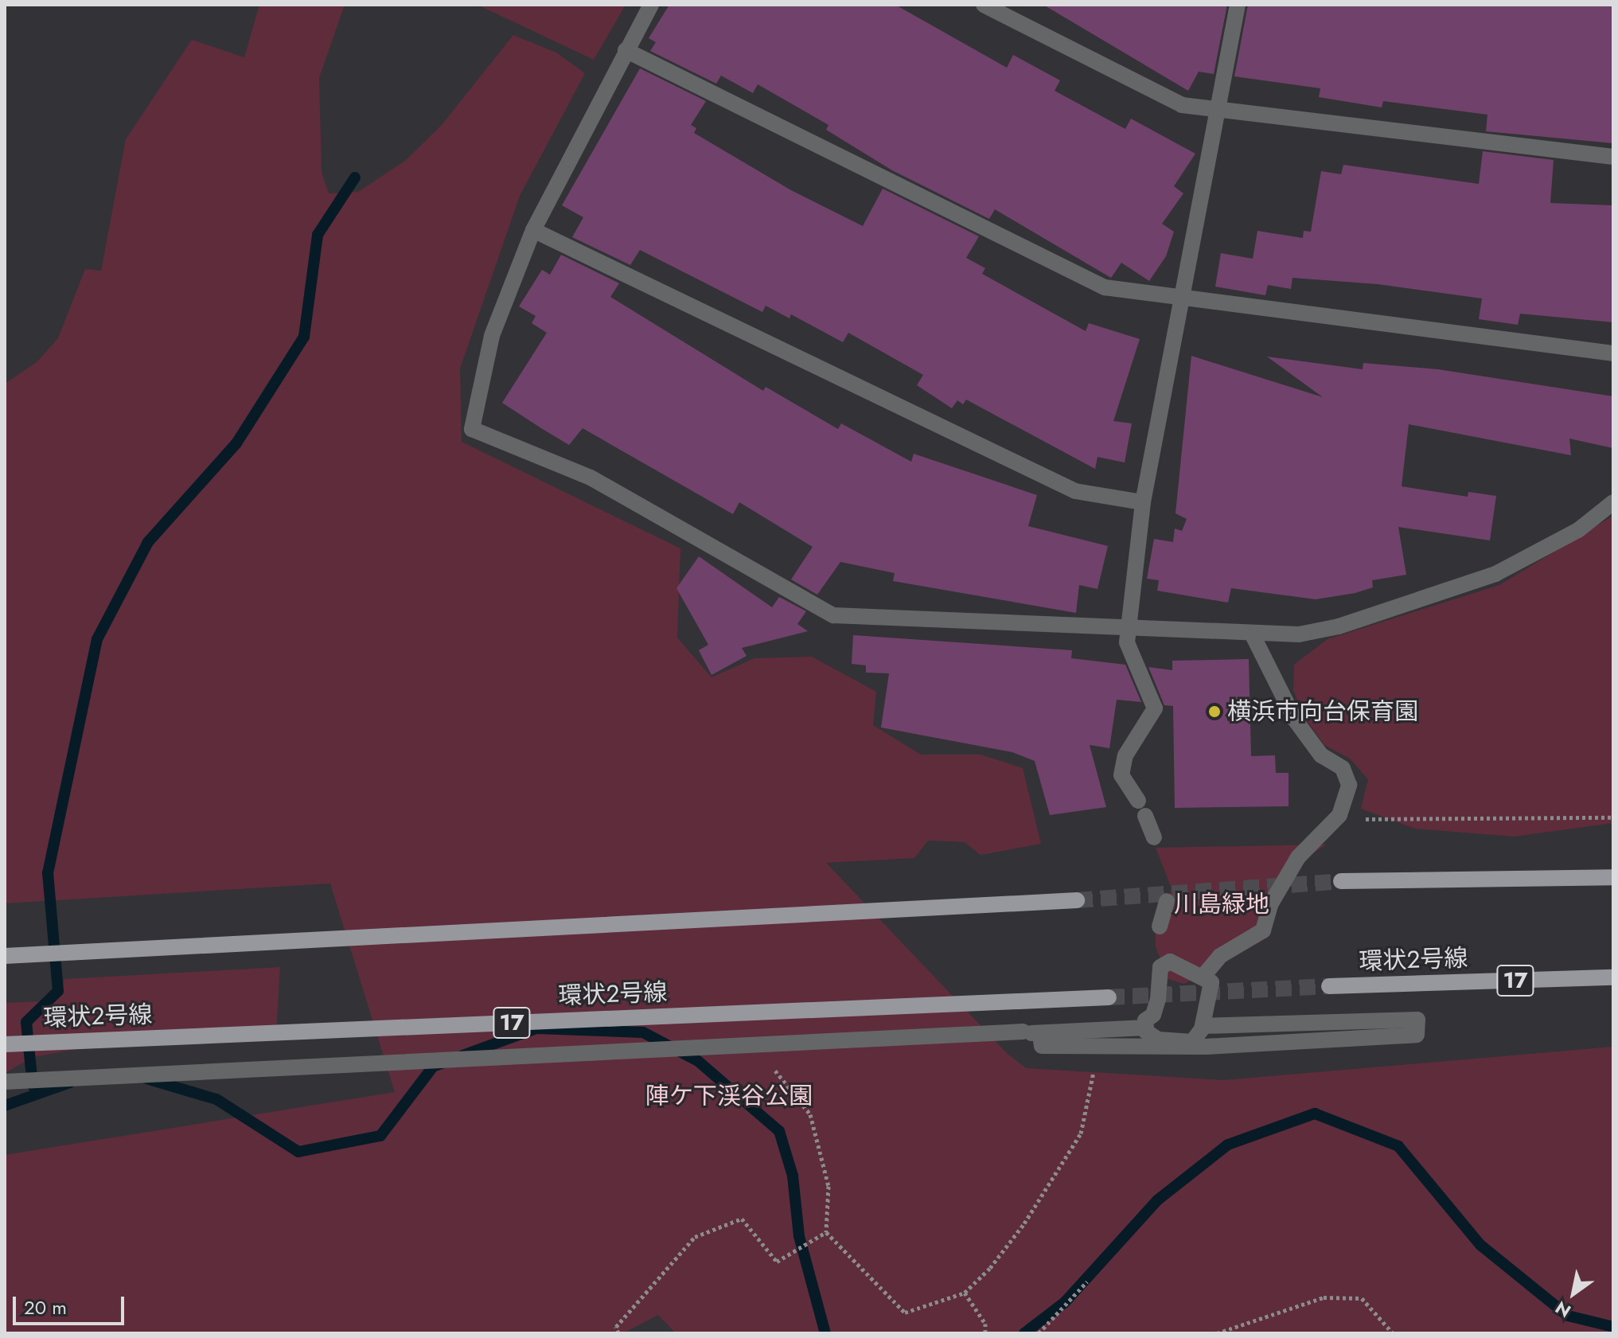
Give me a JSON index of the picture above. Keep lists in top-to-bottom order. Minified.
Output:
{"streets":{"main road":["環状2号線","17"]},"parks":["川島緑地","陣ケ下渓谷公園"],"places":["横浜市向台保育園"],"scale_bar":"20 m","north":"bottom left"}
